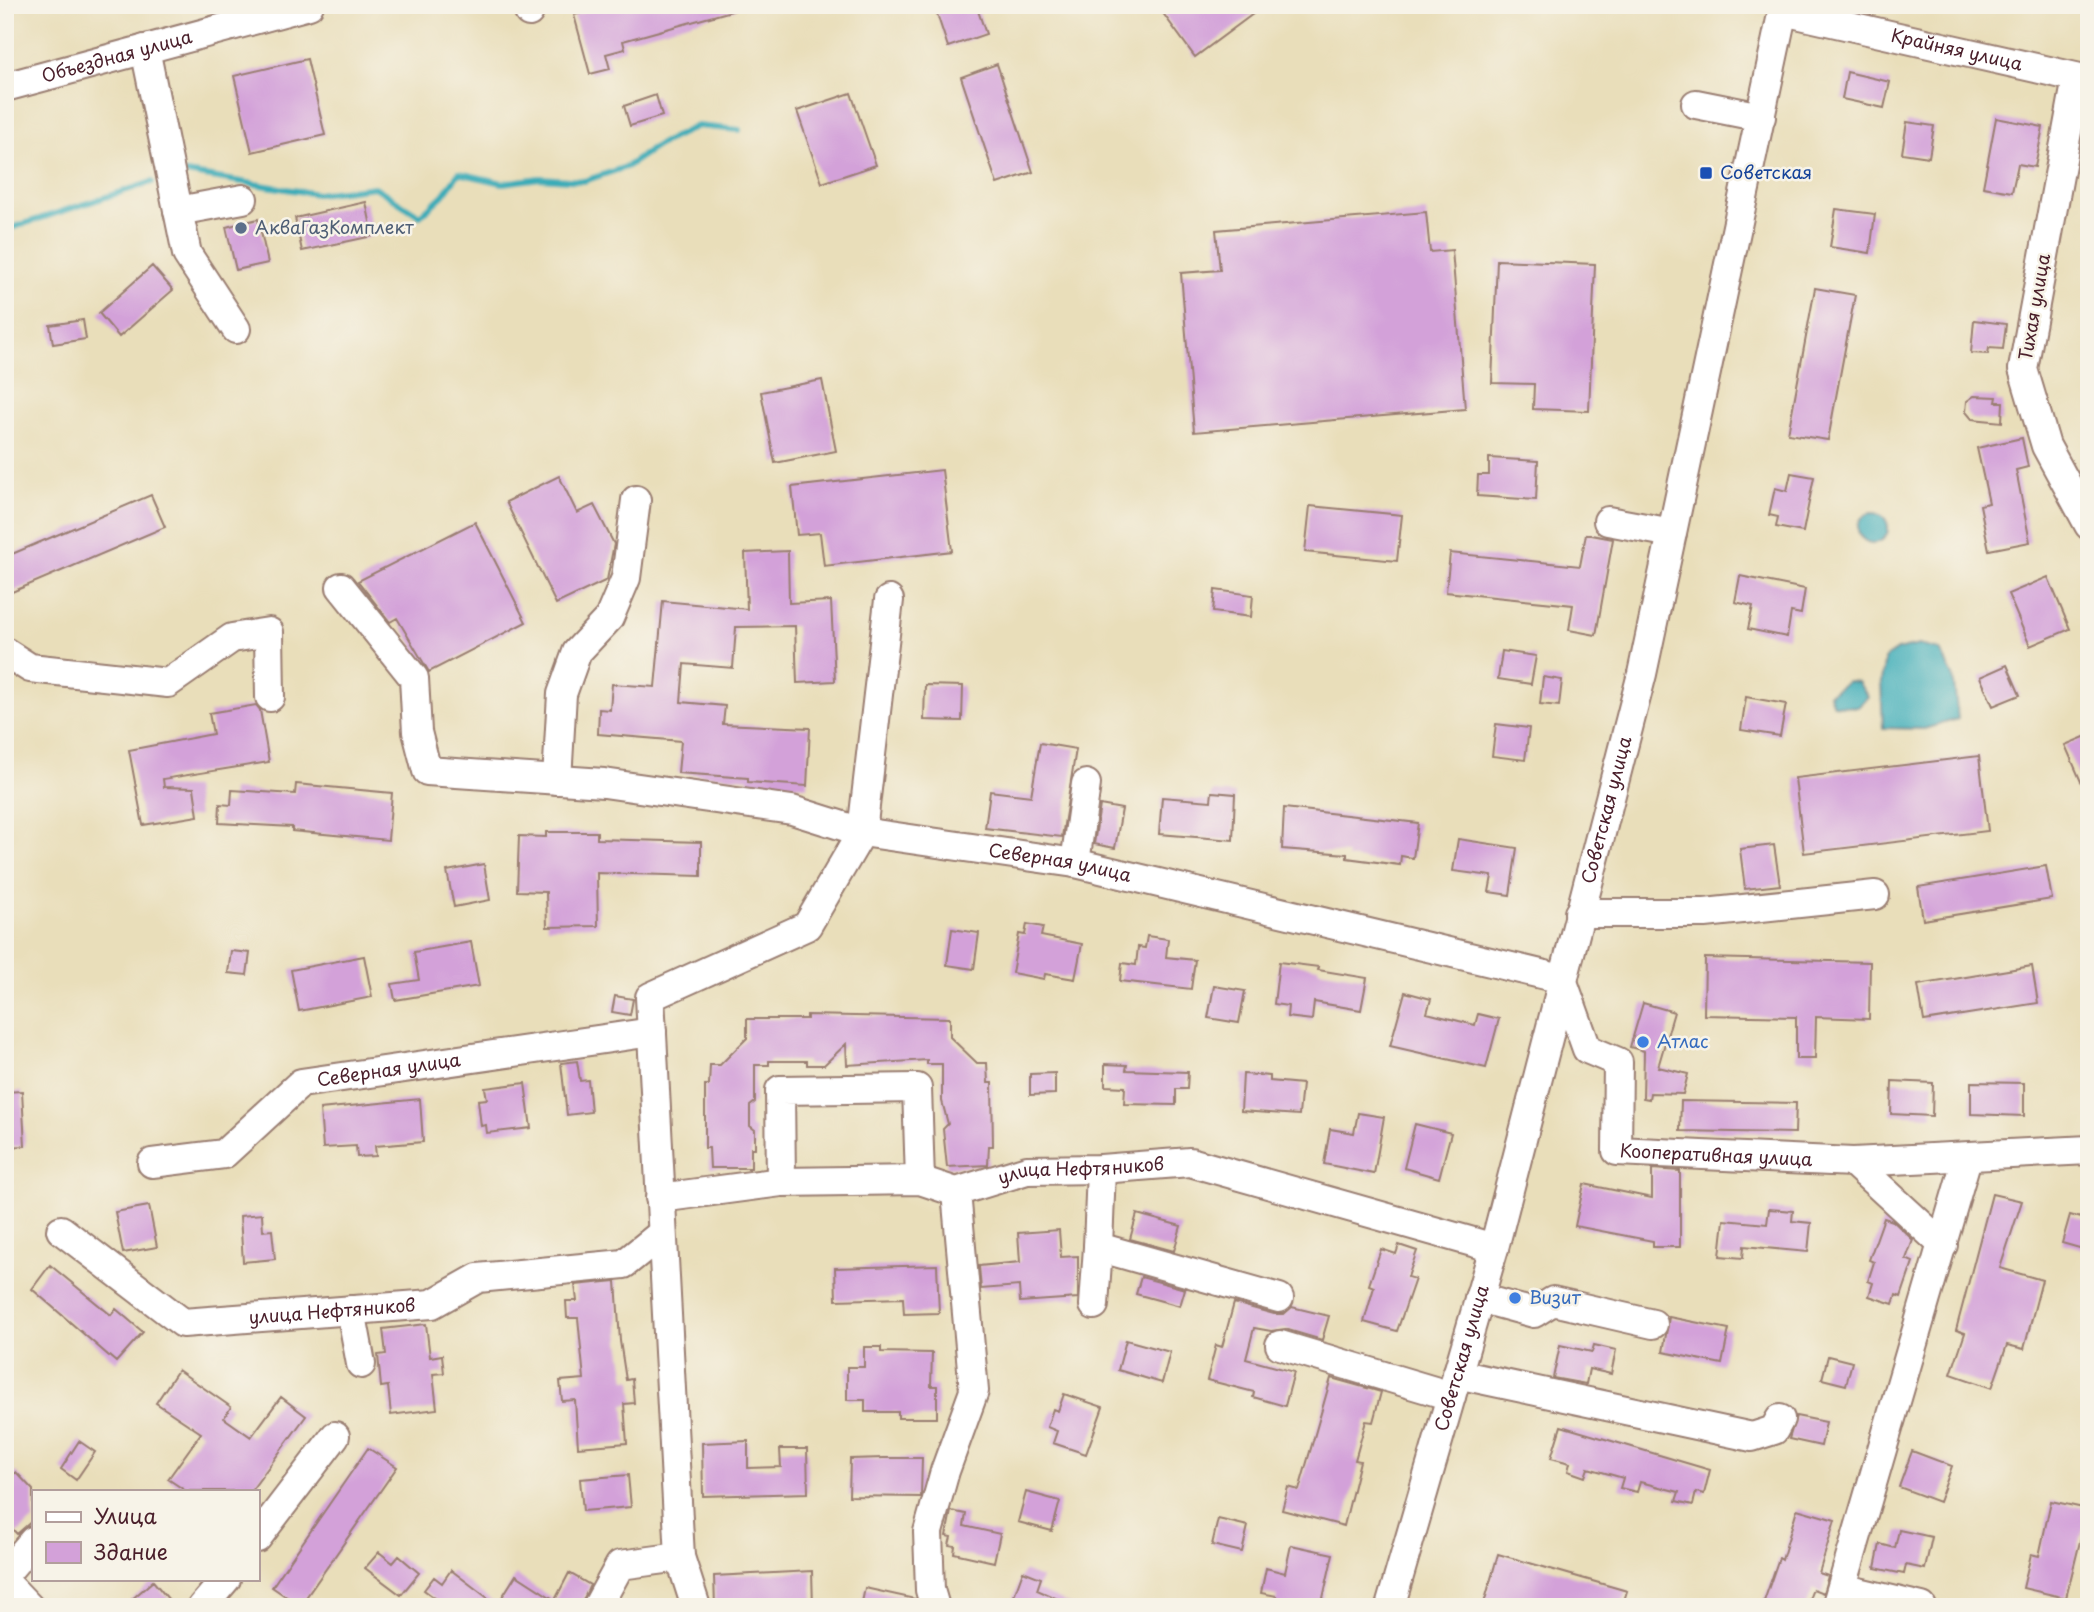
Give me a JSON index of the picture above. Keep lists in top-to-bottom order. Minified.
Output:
{"streets":{"street":["Крайняя улица","Объездная улица","Тихая улица","Советская улица","Северная улица","Кооперативная улица","улица Нефтяников"]},"crossings":[["Крайняя улица","Тихая улица"],["Крайняя улица","Советская улица"],["Советская улица","Северная улица"],["Советская улица","Кооперативная улица"],["Советская улица","улица Нефтяников"],["Северная улица","Кооперативная улица"]],"places":{"transit":["Советская"],"other":["АкваГазКомплект","Атлас","Визит"]},"legend":["Улица","Здание"]}
